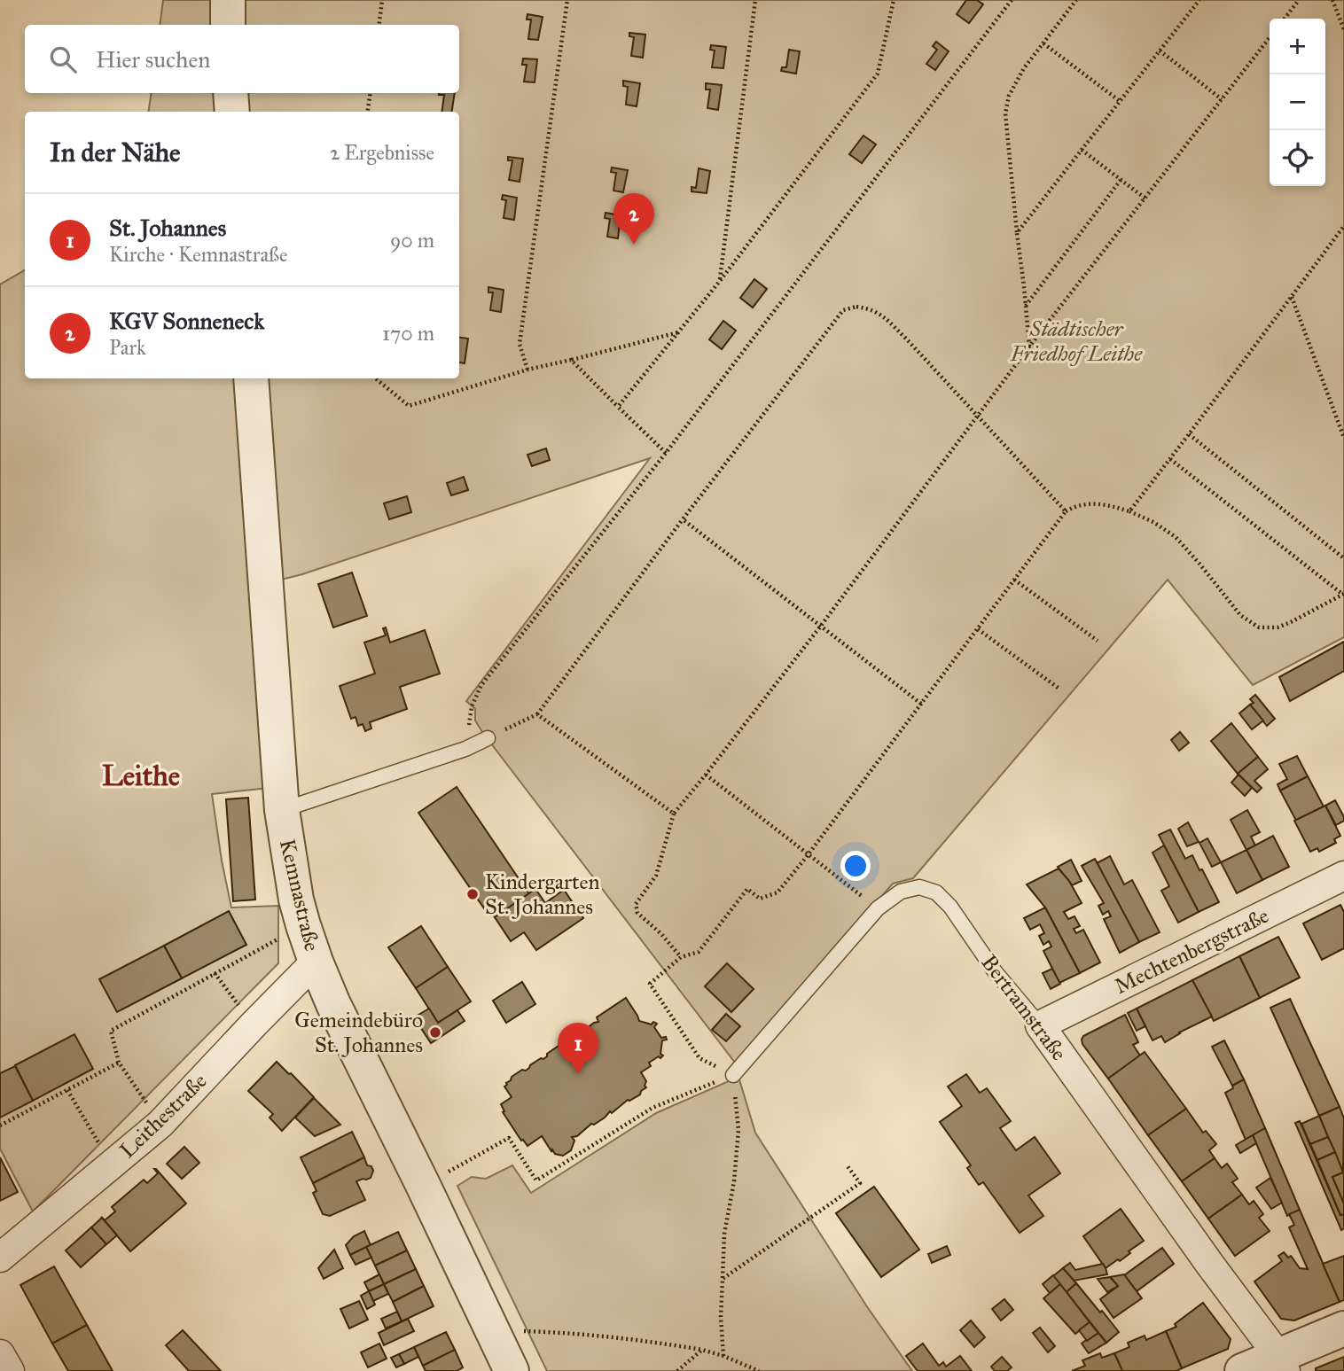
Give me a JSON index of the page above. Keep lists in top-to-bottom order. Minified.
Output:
{"streets":{"street":["Kemnastraße","Mechtenbergstraße","Bertramstraße","Leithestraße"]},"crossings":[["Kemnastraße","Leithestraße"],["Mechtenbergstraße","Bertramstraße"]],"districts":["Leithe"],"parks":["Städtischer Friedhof Leithe"],"places":["Kindergarten St. Johannes","Gemeindebüro St. Johannes"],"page":{"map_buttons":["+","−"],"search":"Hier suchen","heading":["In der Nähe","2 Ergebnisse"],"list":[{"mark":"1","name":"St. Johannes","note":"Kirche · Kemnastraße","value":"90 m"},{"mark":"2","name":"KGV Sonneneck","note":"Park","value":"170 m"}],"pins":["2","1"]}}
